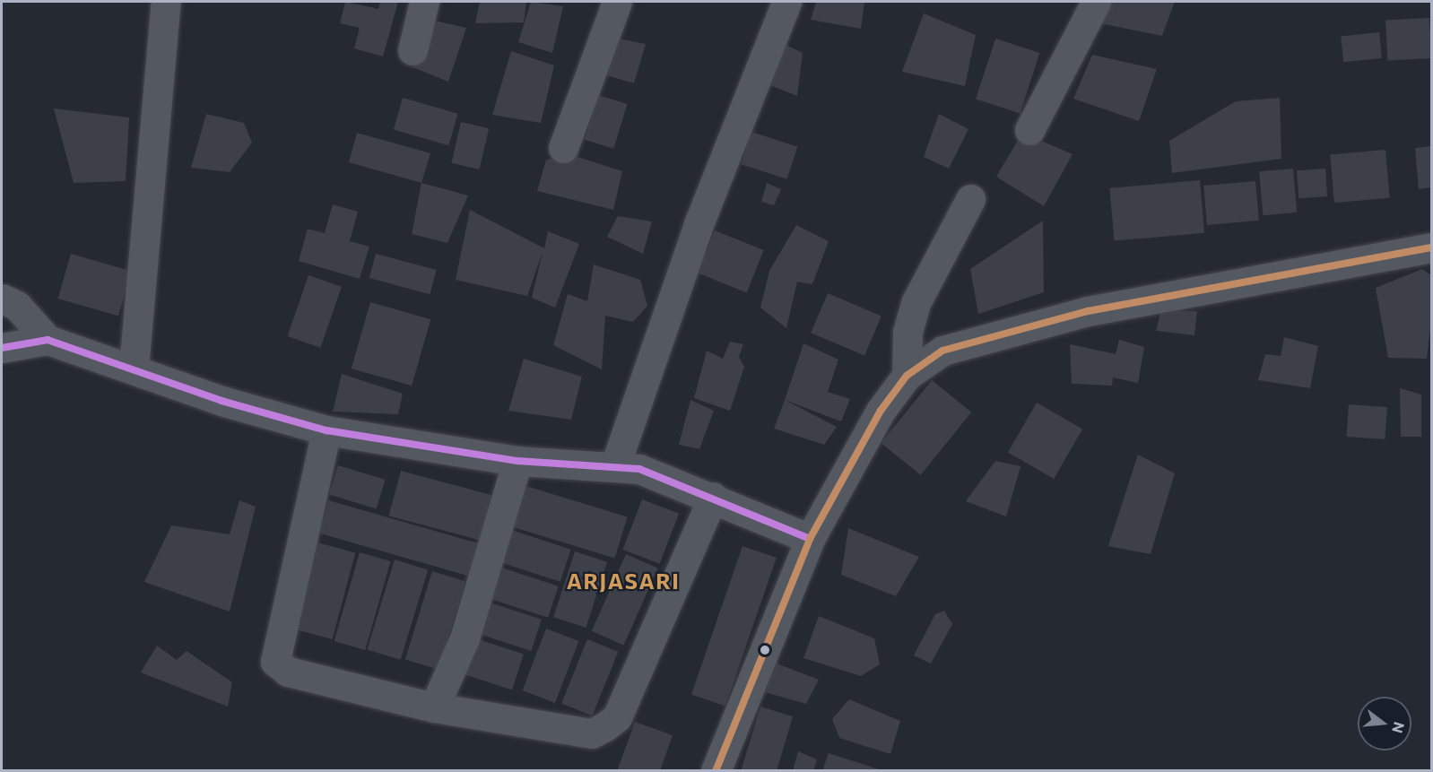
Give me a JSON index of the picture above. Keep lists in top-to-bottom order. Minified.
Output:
{"districts":["ARJASARI"],"north":"right"}
